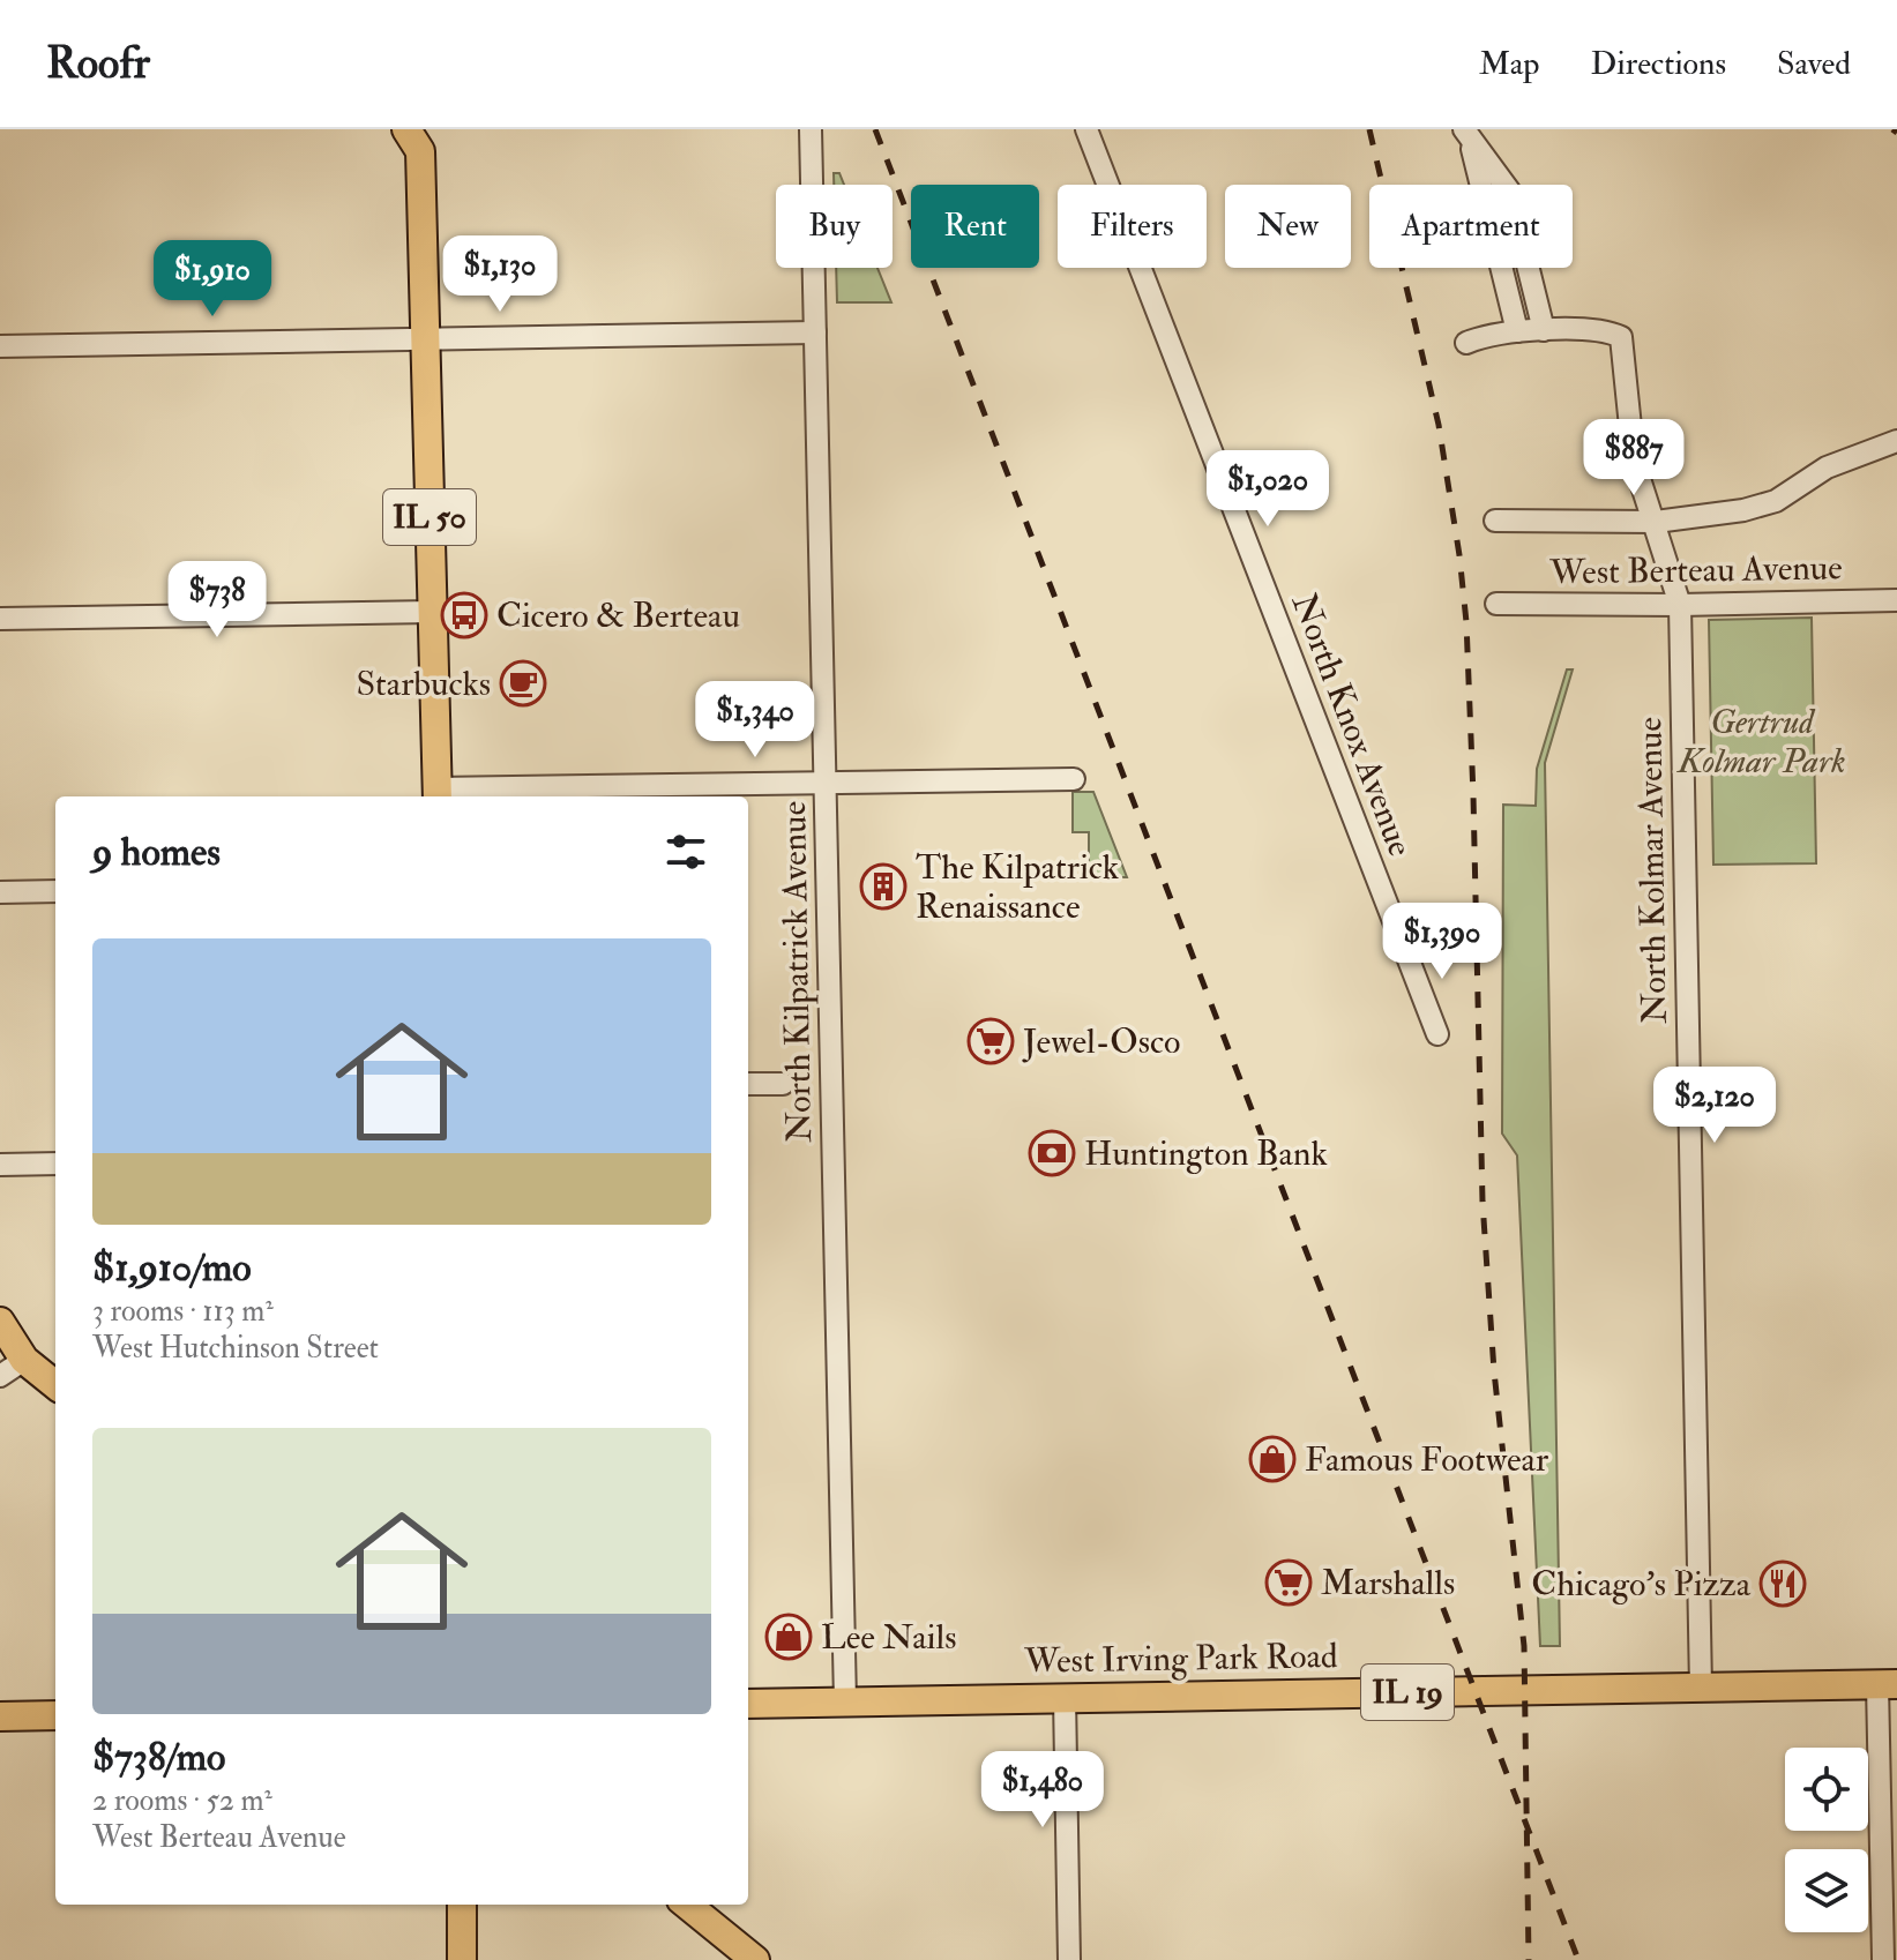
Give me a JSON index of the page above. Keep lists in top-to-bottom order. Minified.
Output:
{"streets":{"main road":["IL 50","West Irving Park Road","IL 19"],"street":["West Berteau Avenue","North Knox Avenue","North Kolmar Avenue","North Kilpatrick Avenue"]},"crossings":[["West Berteau Avenue","North Kolmar Avenue"],["North Kolmar Avenue","West Irving Park Road"],["North Kilpatrick Avenue","West Irving Park Road"]],"parks":["Gertrud Kolmar Park"],"places":{"bus stop":["Cicero & Berteau"],"cafe":["Starbucks"],"building":["The Kilpatrick Renaissance"],"supermarket":["Jewel-Osco","Marshalls"],"bank":["Huntington Bank"],"shop":["Famous Footwear","Lee Nails"],"restaurant":["Chicago's Pizza"]},"page":{"header":"Roofr","nav":["Map","Directions","Saved"],"chip":["Buy","Rent","Filters","New","Apartment"],"price":["$1,130","$1,910","$887","$1,020","$738","$1,340","$1,390","$2,120","$1,480"],"heading":"9 homes","list":[{"name":"$1,910/mo","note":"3 rooms · 113 m² · West Hutchinson Street"},{"name":"$738/mo","note":"2 rooms · 52 m² · West Berteau Avenue"}]}}
